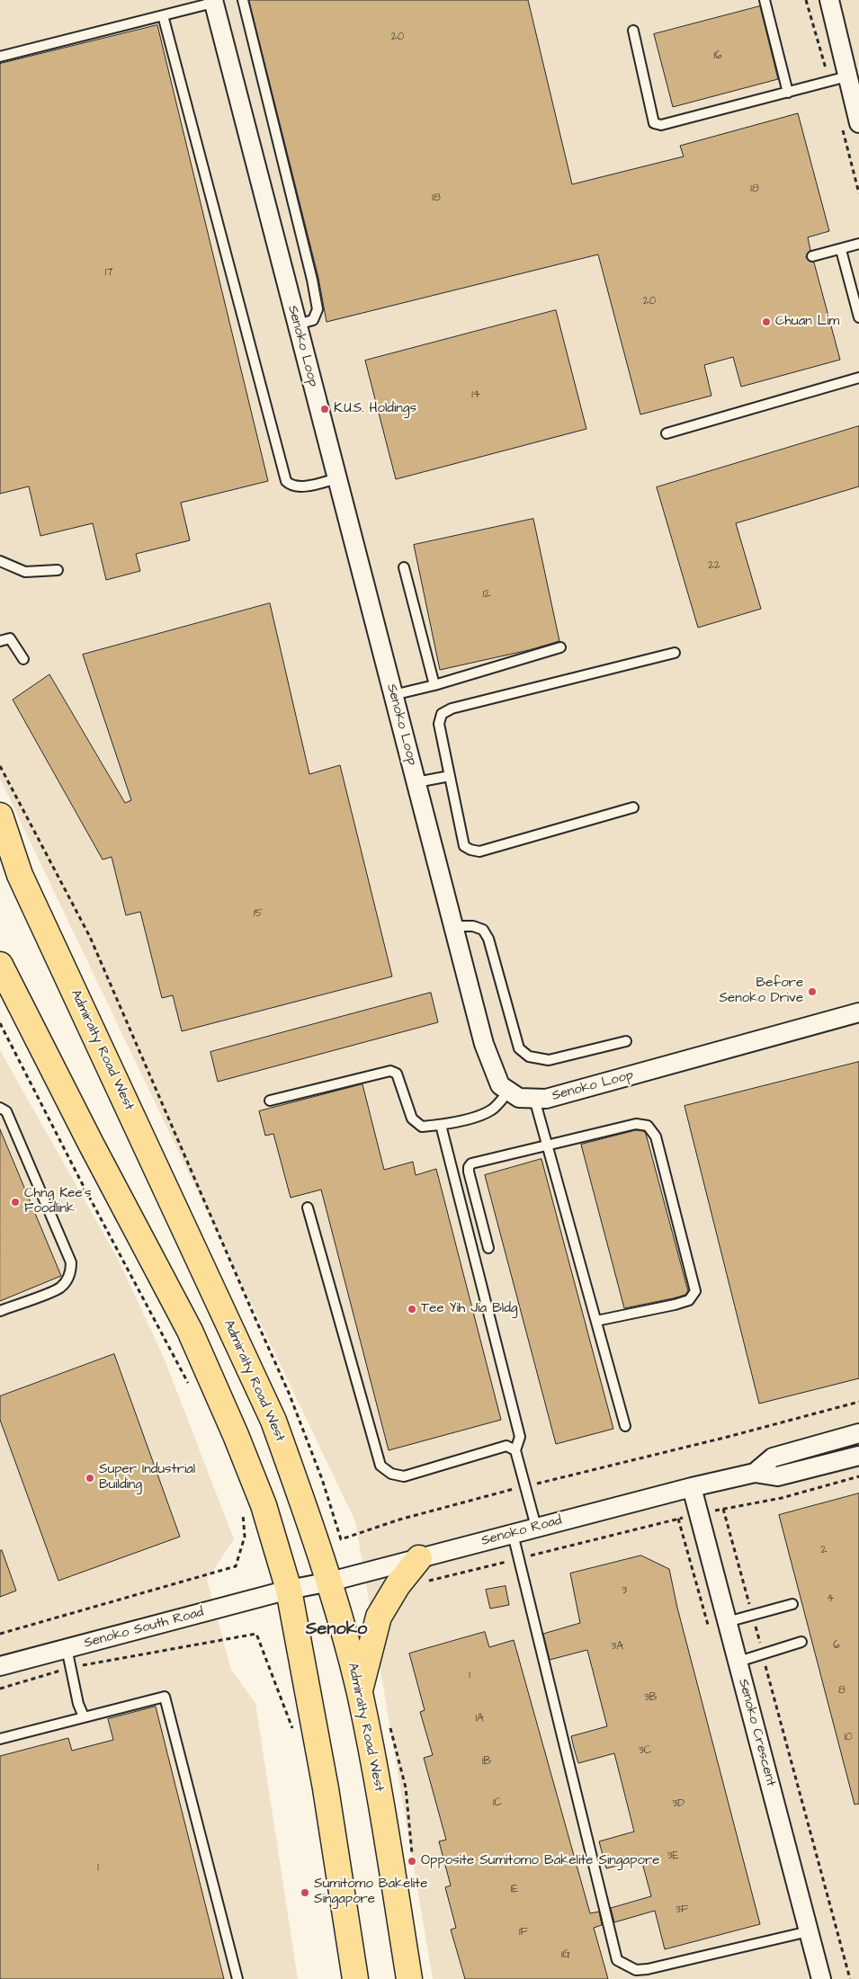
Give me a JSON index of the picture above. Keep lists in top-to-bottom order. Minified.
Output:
{"streets":{"main road":["Admiralty Road West"],"street":["Senoko Loop","Senoko Road","Senoko South Road","Senoko Crescent"]},"crossings":[["Admiralty Road West","Senoko Road"],["Senoko Road","Senoko South Road"],["Senoko Road","Senoko Crescent"]],"districts":["Senoko"],"places":["Chuan Lim","K.U.S. Holdings","Before Senoko Drive","Chng Kee's Foodlink","Tee Yih Jia Bldg","Super Industrial Building","Opposite Sumitomo Bakelite Singapore","Sumitomo Bakelite Singapore"],"house_numbers":["20","16","18","18","17","20","14","22","12","15","2","3","4","6","3A","1","8","3B","1A","10","3C","1B","1C","3D","3E","1","1E","3F","1F","1G"]}
